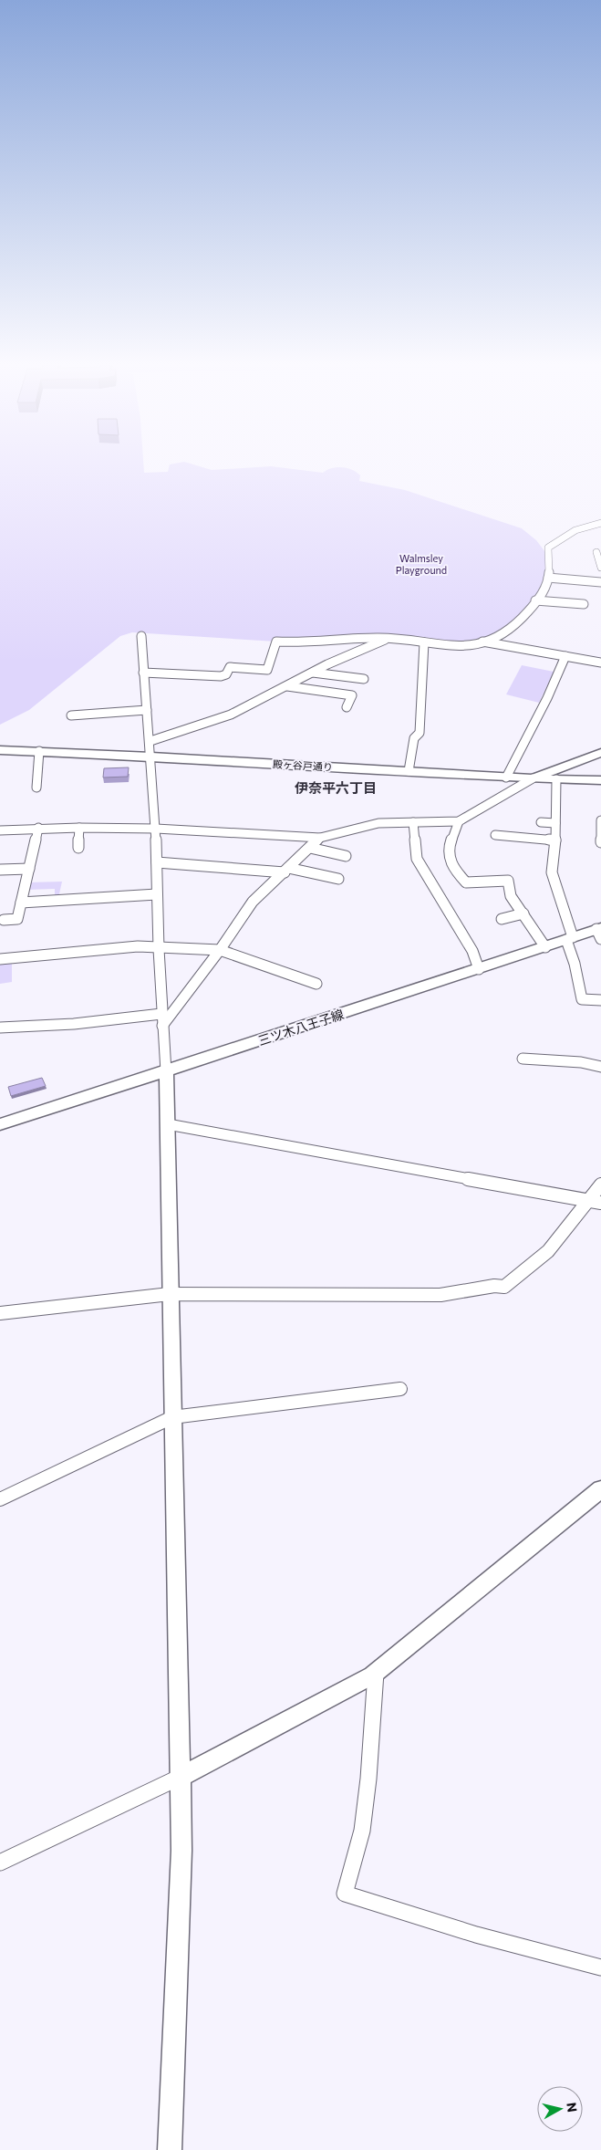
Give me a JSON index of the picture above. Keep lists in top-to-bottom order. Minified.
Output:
{"streets":{"street":["殿ヶ谷戸通り","三ツ木八王子線"]},"districts":["伊奈平六丁目"],"parks":["Walmsley Playground"],"north":"right"}
